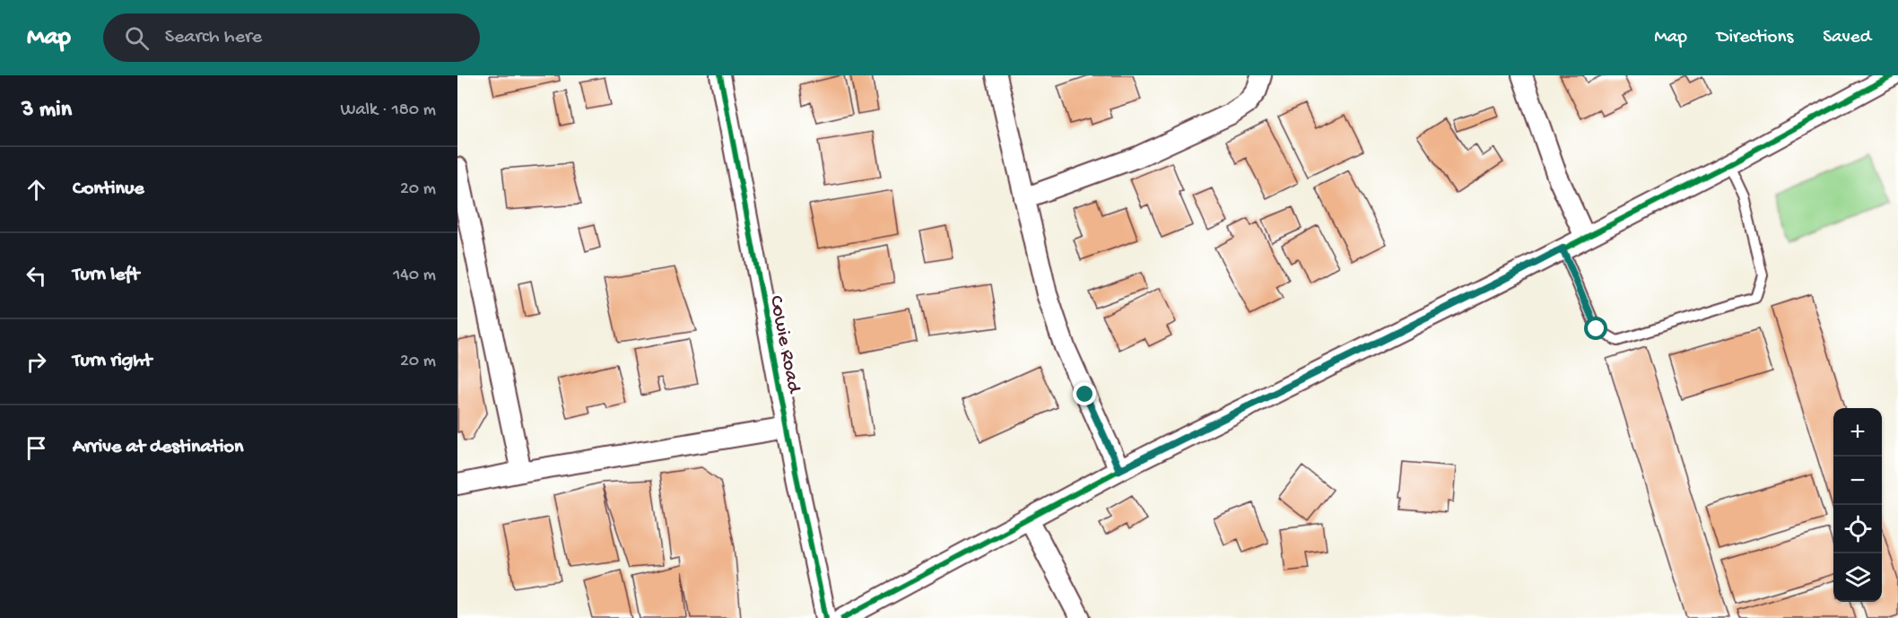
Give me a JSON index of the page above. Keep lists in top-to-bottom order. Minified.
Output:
{"streets":{"street":["Cowie Road"]},"page":{"header":"Map","search":"Search here","nav":["Map","Directions","Saved"],"heading":["3 min","Walk · 180 m"],"list":[["Continue","20 m"],["Turn left","140 m"],["Turn right","20 m"],"Arrive at destination"],"map_buttons":["+","−"]}}
